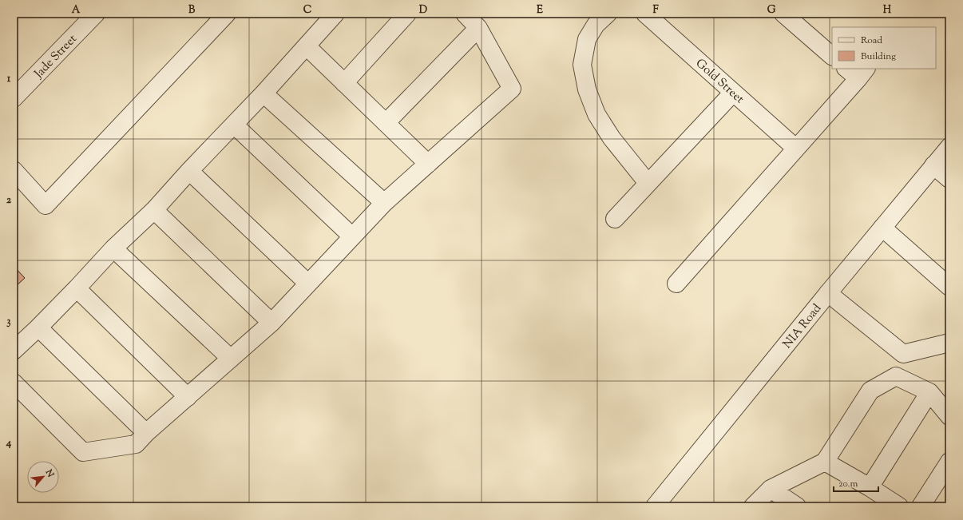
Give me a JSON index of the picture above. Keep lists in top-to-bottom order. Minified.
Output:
{"streets":{"street":["Jade Street","Gold Street","NIA Road"]},"legend":["Road","Building"],"scale_bar":"20 m","north":"top right","grid":{"columns":["A","B","C","D","E","F","G","H"],"rows":["1","2","3","4"]}}
